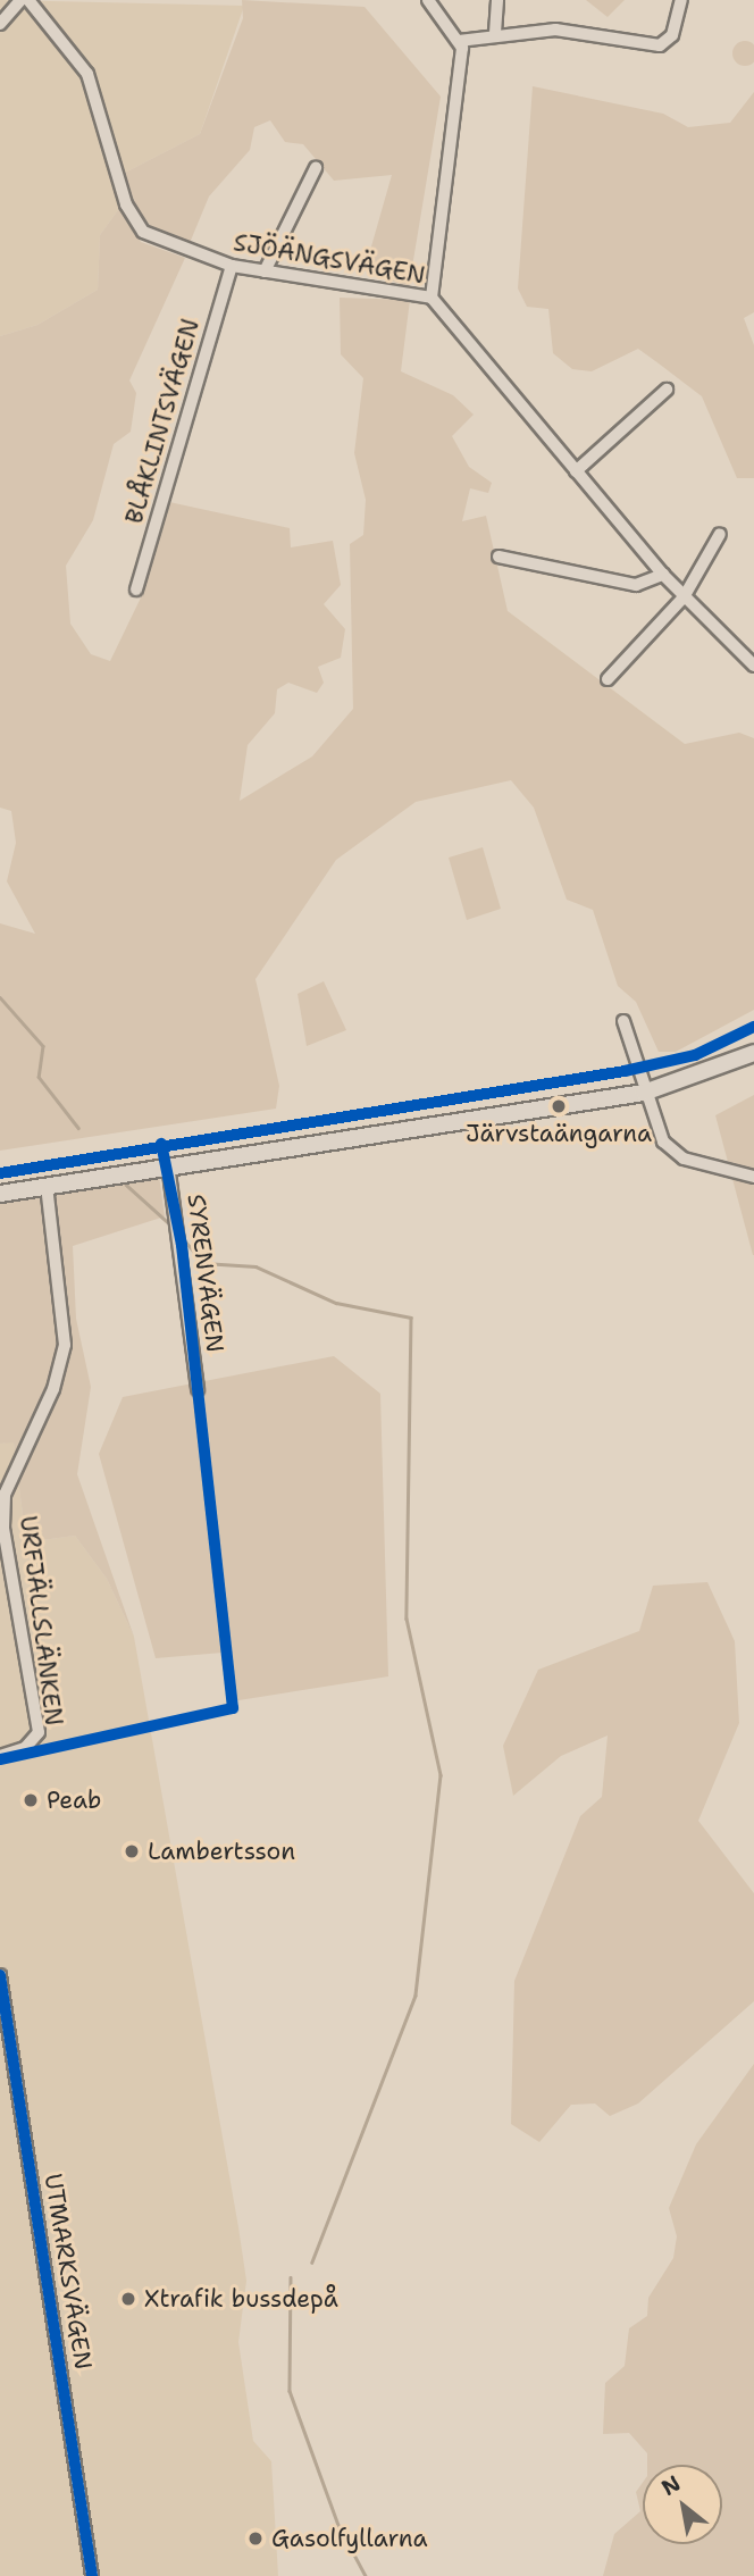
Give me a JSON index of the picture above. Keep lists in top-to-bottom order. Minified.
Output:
{"streets":{"street":["SJÖÄNGSVÄGEN","BLÅKLINTSVÄGEN","SYRENVÄGEN","URFJÄLLSLÄNKEN","UTMARKSVÄGEN"]},"crossings":[["SJÖÄNGSVÄGEN","BLÅKLINTSVÄGEN"]],"places":["Järvstaängarna","Peab","Lambertsson","Xtrafik bussdepå","Gasolfyllarna"],"north":"top left"}
